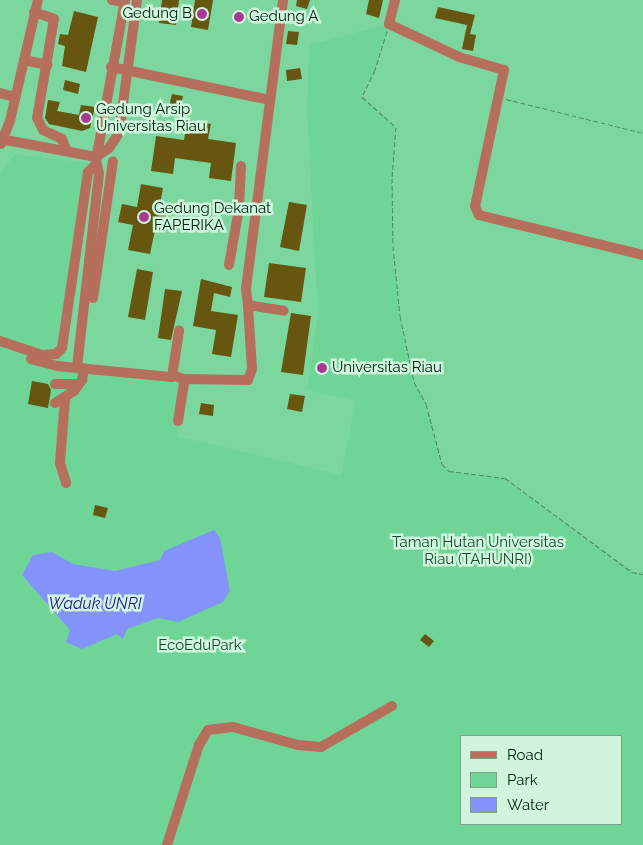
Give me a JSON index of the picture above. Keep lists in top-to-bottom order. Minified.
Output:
{"water":["Waduk UNRI"],"parks":["Taman Hutan Universitas Riau (TAHUNRI)","EcoEduPark"],"places":["Gedung B","Gedung A","Gedung Arsip Universitas Riau","Gedung Dekanat FAPERIKA","Universitas Riau"],"legend":["Road","Park","Water"]}
